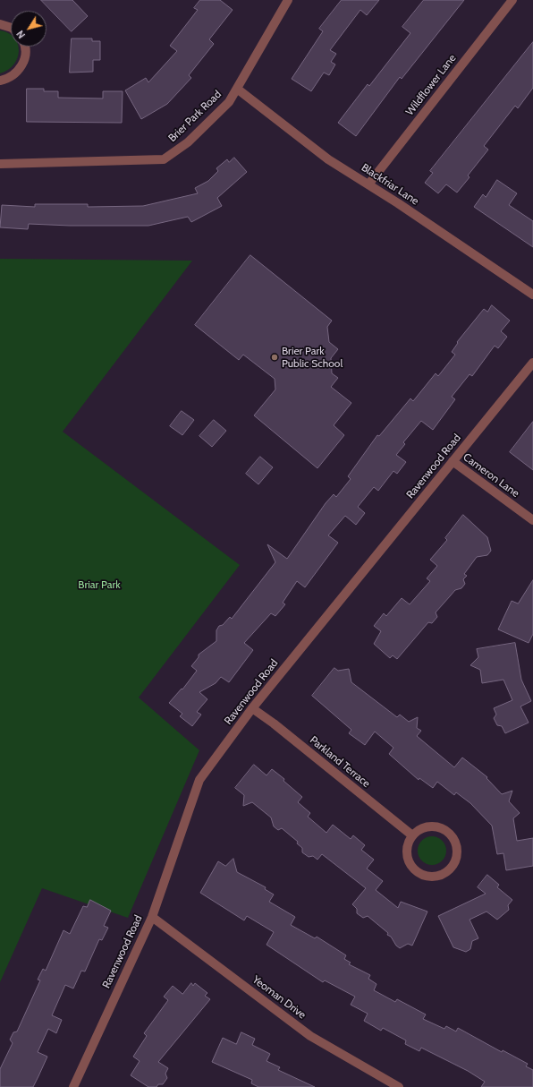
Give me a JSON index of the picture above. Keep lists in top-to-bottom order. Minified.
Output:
{"streets":{"street":["Wildflower Lane","Brier Park Road","Blackfriar Lane","Ravenwood Road","Cameron Lane","Parkland Terrace","Yeoman Drive"]},"crossings":[["Wildflower Lane","Blackfriar Lane"],["Brier Park Road","Blackfriar Lane"],["Ravenwood Road","Cameron Lane"],["Ravenwood Road","Parkland Terrace"],["Ravenwood Road","Yeoman Drive"]],"parks":["Briar Park"],"places":["Brier Park Public School"],"north":"bottom left"}
